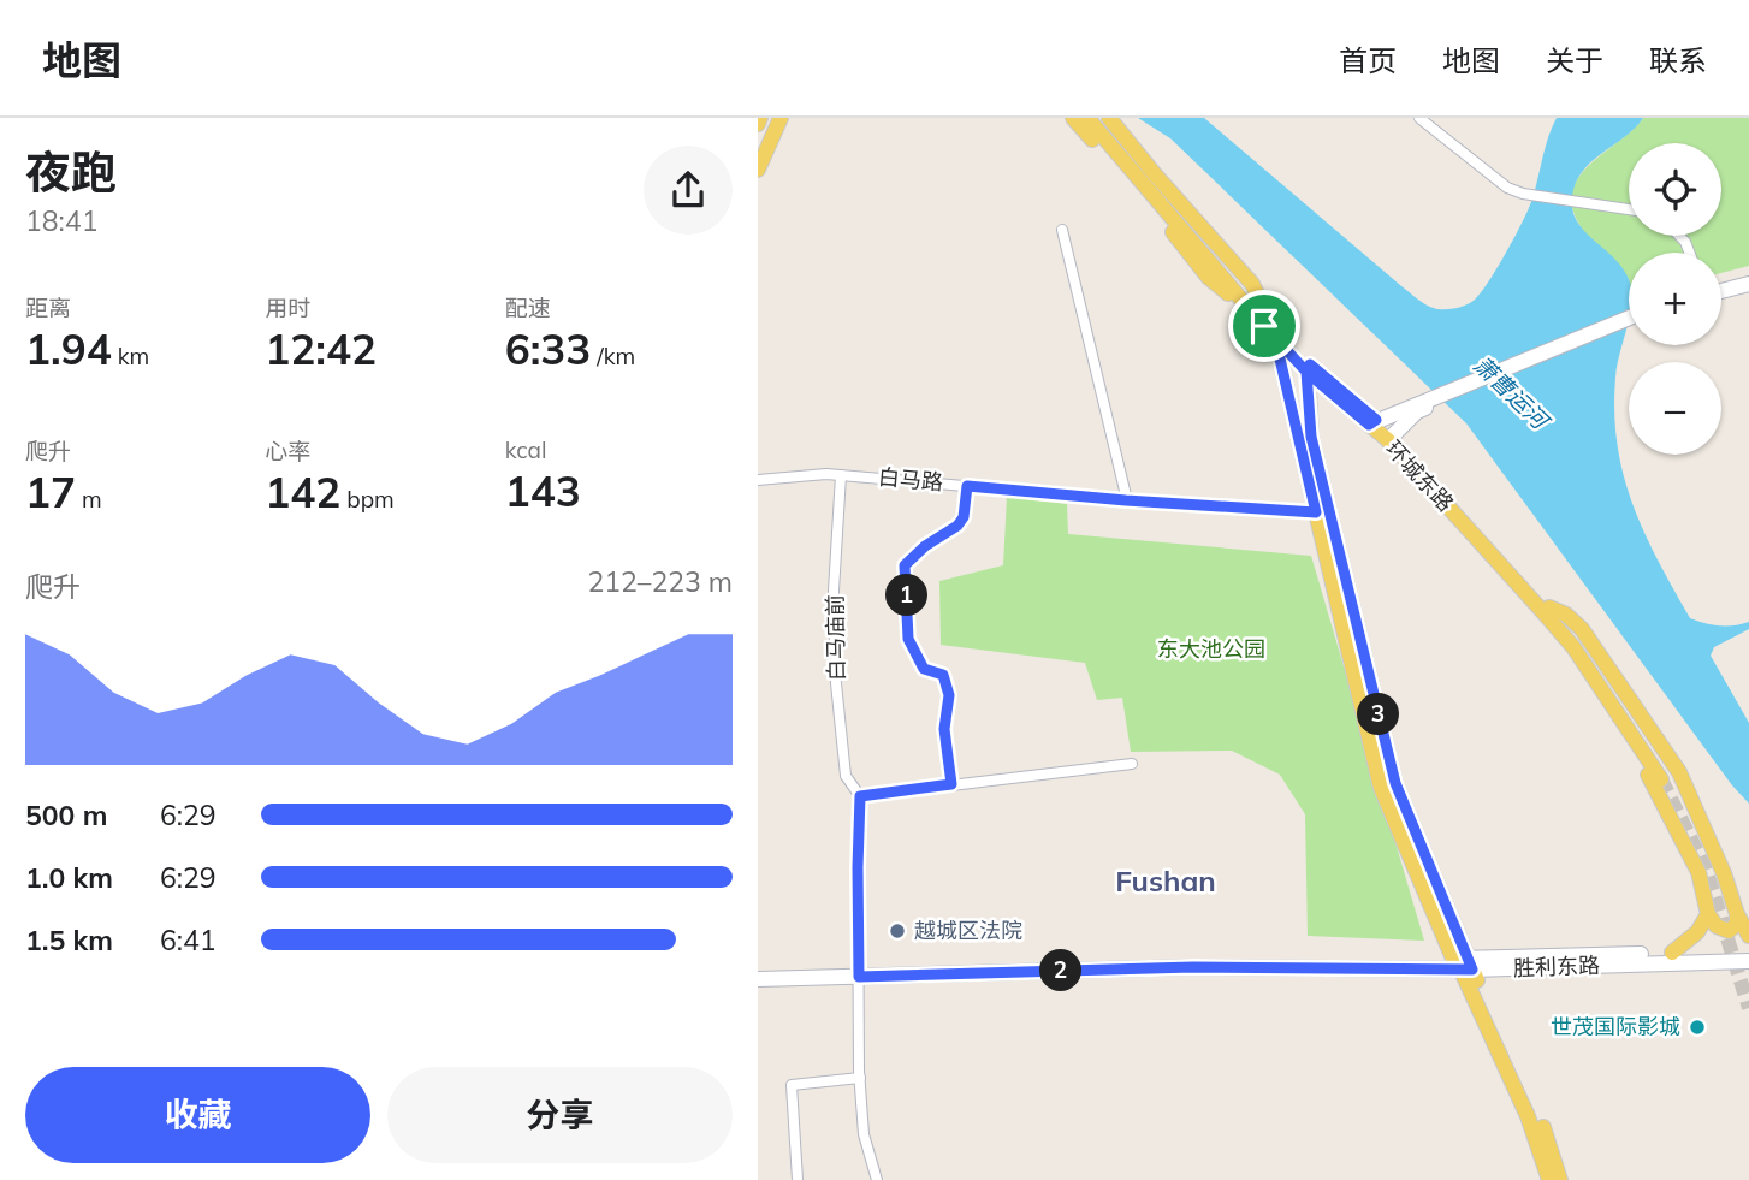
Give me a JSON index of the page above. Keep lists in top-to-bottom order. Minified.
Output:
{"streets":{"main road":["环城东路","胜利东路"],"street":["白马路","白马庙前"]},"crossings":[["白马路","白马庙前"]],"districts":["Fushan"],"water":["萧曹运河"],"parks":["东大池公园"],"places":["越城区法院","世茂国际影城"],"page":{"header":"地图","nav":["首页","地图","关于","联系"],"heading":["夜跑","18:41"],"map_buttons":["+","−"],"stats":[["距离","1.94 km"],["用时","12:42"],["配速","6:33 /km"],["爬升","17 m"],["心率","142 bpm"],["kcal","143"]],"chart":["爬升","212–223 m"],"pins":["1","3","2"],"list":[{"name":"500 m","note":"6:29"},{"name":"1.0 km","note":"6:29"},{"name":"1.5 km","note":"6:41"}],"buttons":["收藏","分享"]}}
